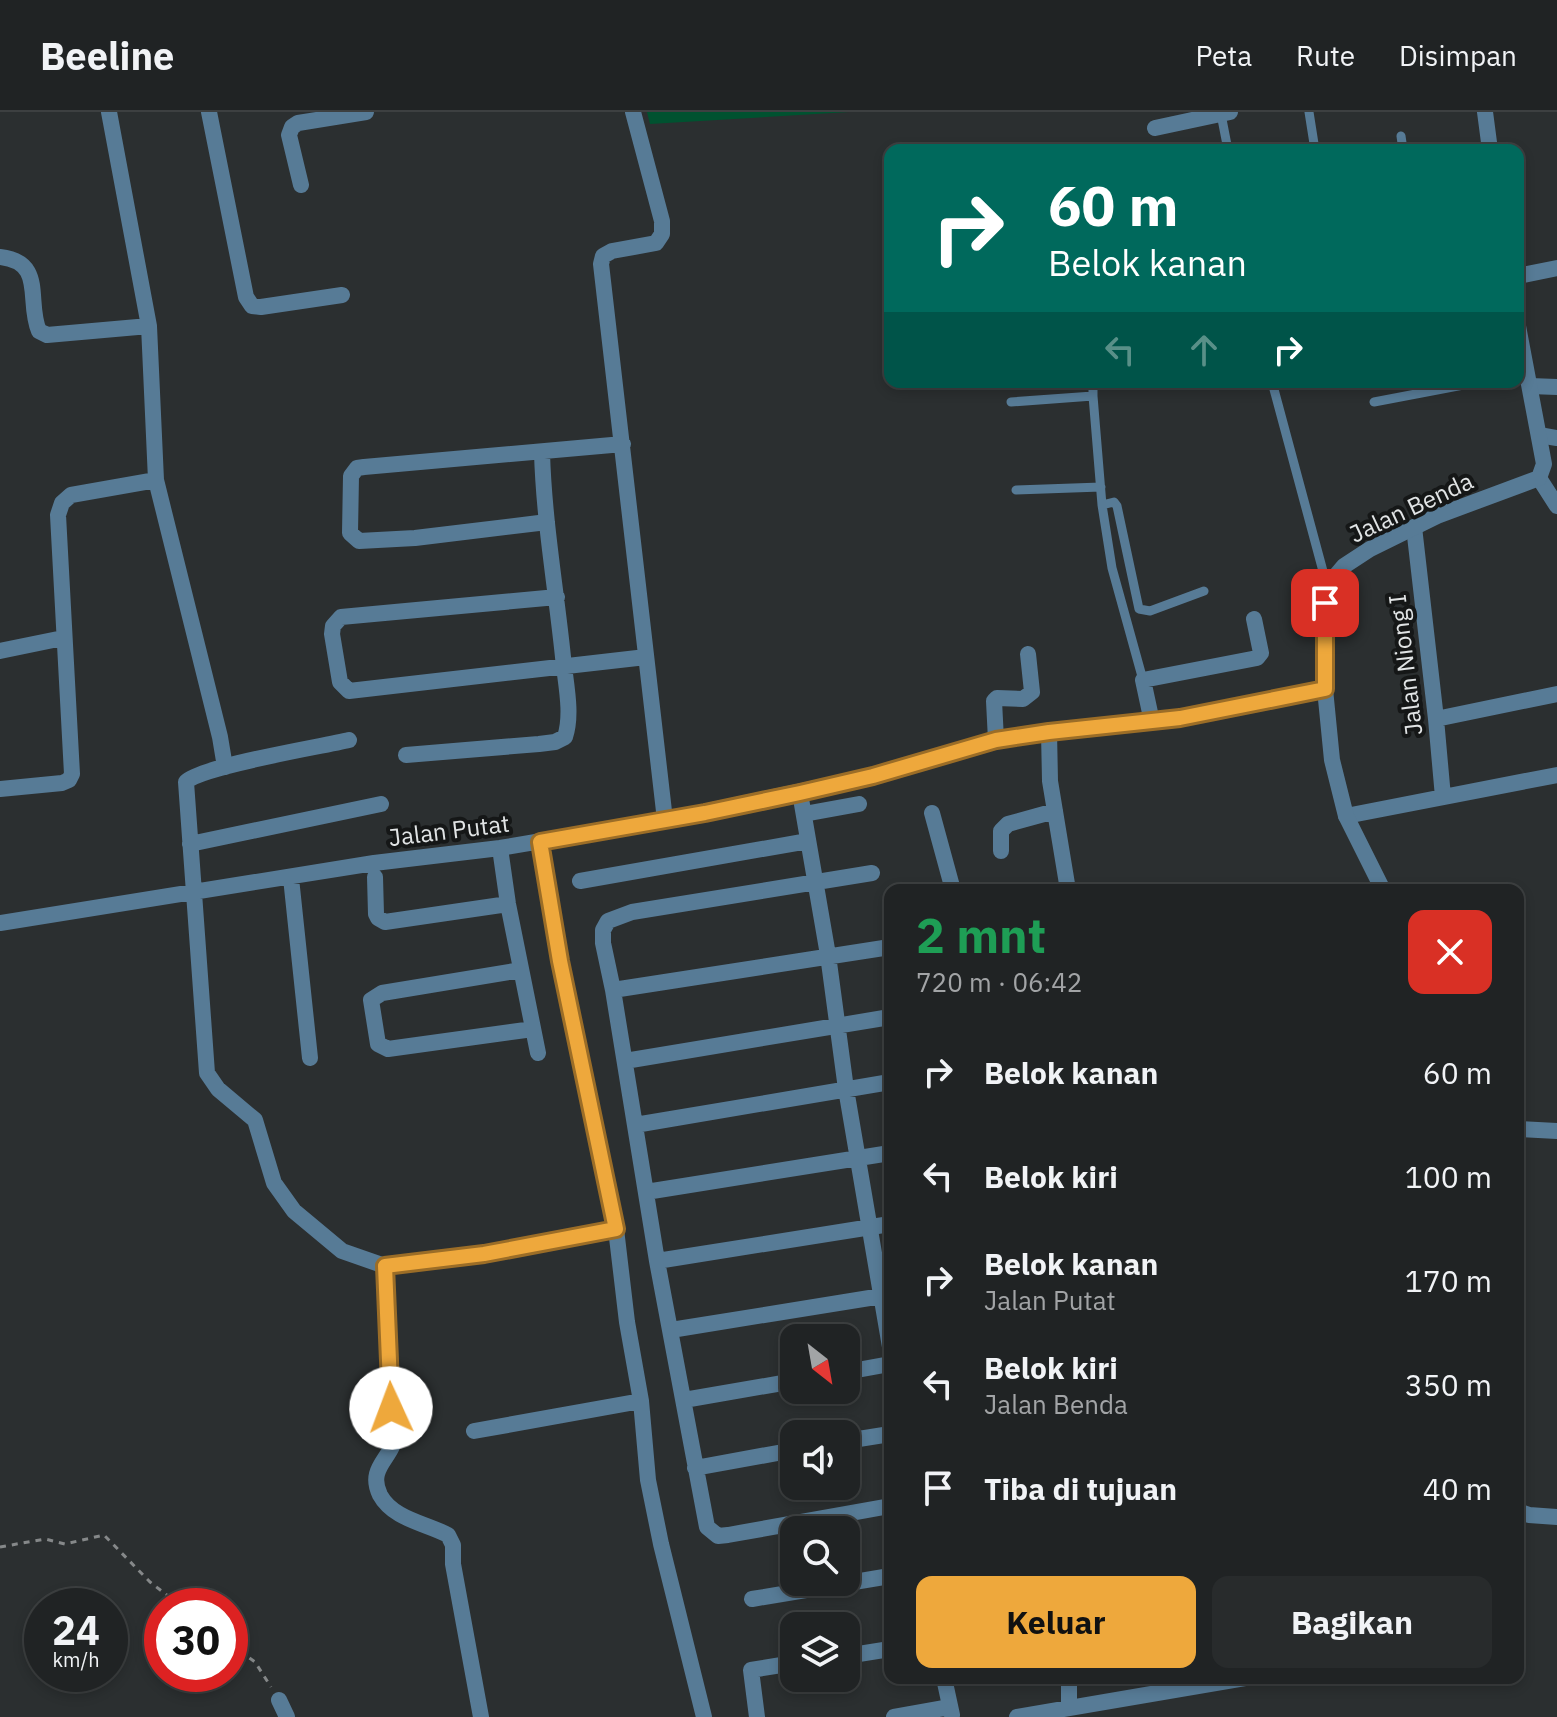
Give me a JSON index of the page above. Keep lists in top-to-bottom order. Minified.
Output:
{"streets":{"street":["Jalan Benda","Jalan Niong I","Jalan Putat"]},"crossings":[["Jalan Benda","Jalan Niong I"]],"north":"bottom right","page":{"header":"Beeline","nav":["Peta","Rute","Disimpan"],"turn":["60 m","Belok kanan"],"heading":["2 mnt","720 m · 06:42"],"list":[{"name":"Belok kanan","value":"60 m"},{"name":"Belok kiri","value":"100 m"},{"name":"Belok kanan","note":"Jalan Putat","value":"170 m"},{"name":"Belok kiri","note":"Jalan Benda","value":"350 m"},{"name":"Tiba di tujuan","value":"40 m"}],"buttons":["Keluar","Bagikan"],"speed":"24 km/h","limit":"30"}}
